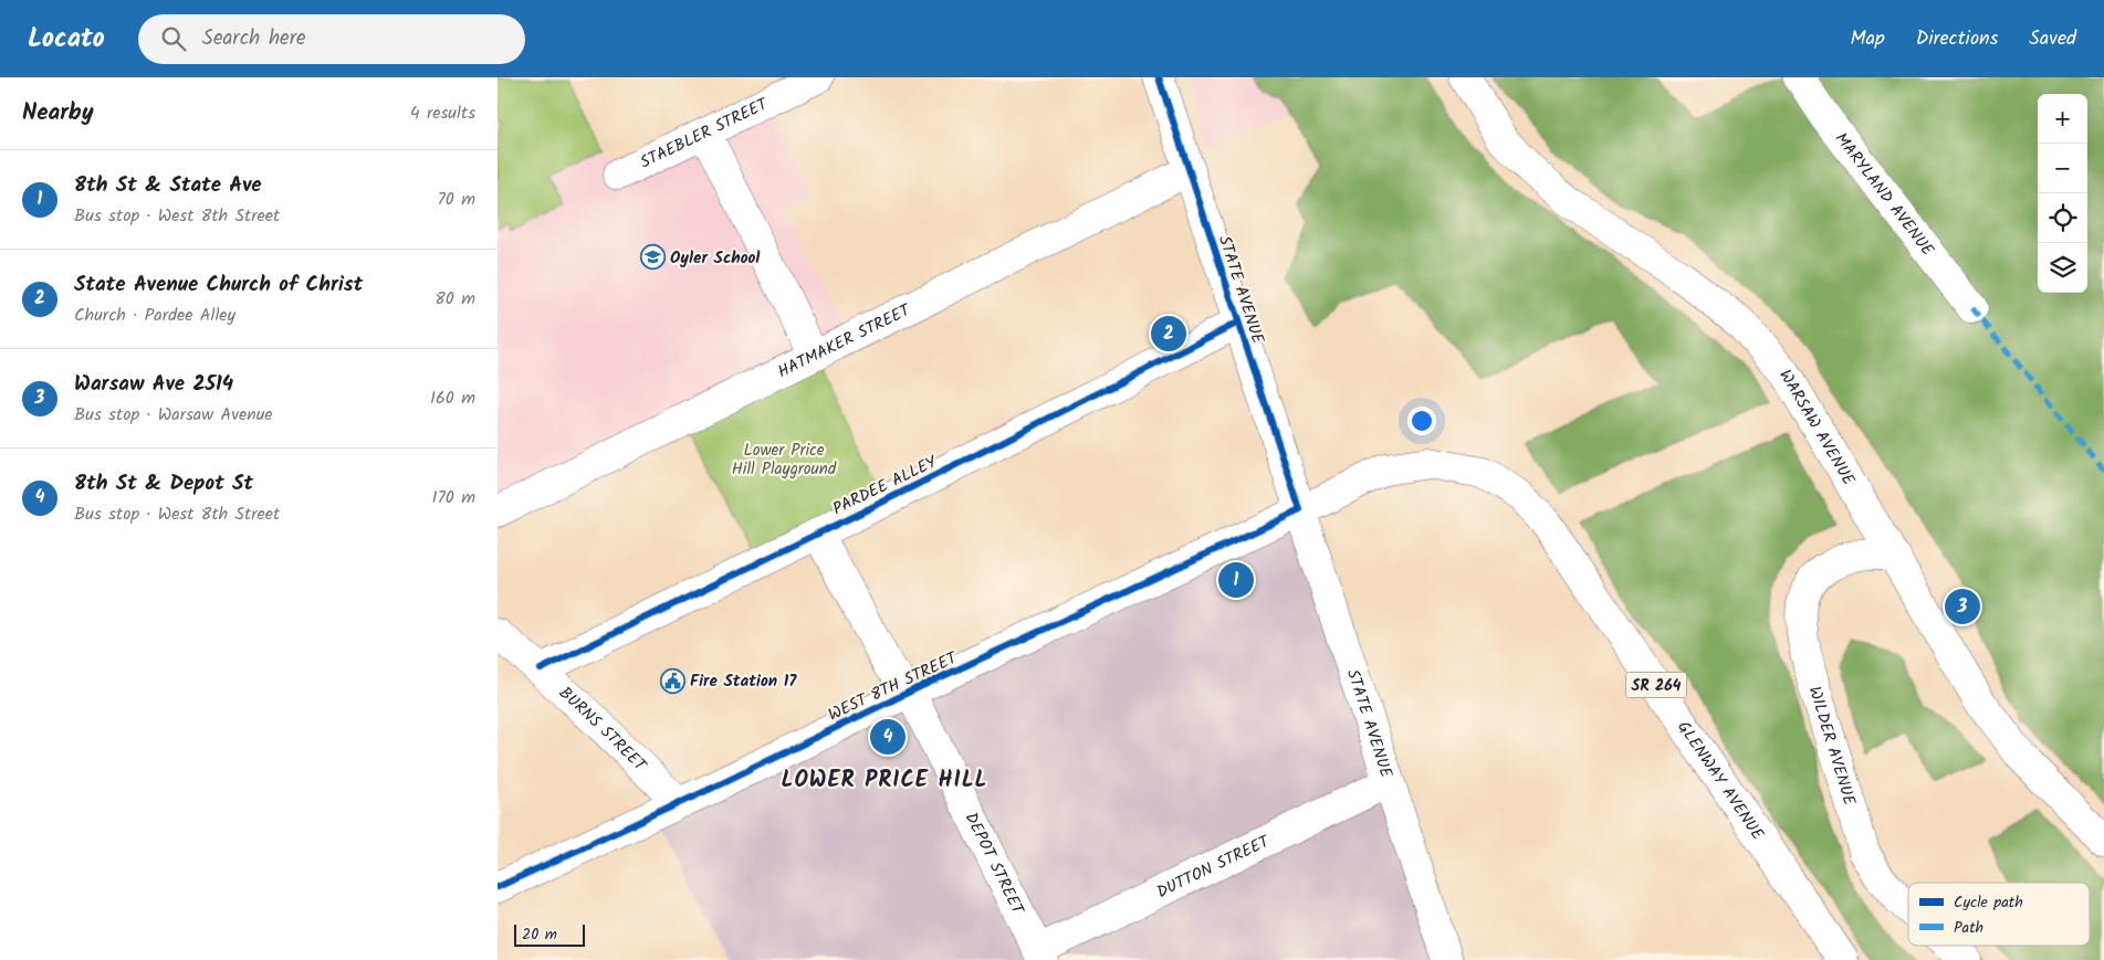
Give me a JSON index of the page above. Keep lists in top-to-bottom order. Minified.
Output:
{"streets":{"main road":["STAEBLER STREET","MARYLAND AVENUE","STATE AVENUE","HATMAKER STREET","WARSAW AVENUE","PARDEE ALLEY","SR 264","WEST 8TH STREET","BURNS STREET","WILDER AVENUE","GLENWAY AVENUE","DEPOT STREET","DUTTON STREET"]},"crossings":[["STATE AVENUE","HATMAKER STREET"],["STATE AVENUE","PARDEE ALLEY"],["STATE AVENUE","WEST 8TH STREET"],["STATE AVENUE","DUTTON STREET"],["WARSAW AVENUE","WILDER AVENUE"],["PARDEE ALLEY","BURNS STREET"],["PARDEE ALLEY","DEPOT STREET"],["WEST 8TH STREET","BURNS STREET"],["WEST 8TH STREET","GLENWAY AVENUE"],["WEST 8TH STREET","DEPOT STREET"],["DEPOT STREET","DUTTON STREET"]],"districts":["LOWER PRICE HILL"],"parks":["Lower Price Hill Playground"],"places":{"school or university":["Oyler School"],"public building":["Fire Station 17"]},"legend":["Cycle path","Path"],"scale_bar":"20 m","page":{"header":"Locato","search":"Search here","nav":["Map","Directions","Saved"],"heading":["Nearby","4 results"],"map_buttons":["+","−"],"list":[{"mark":"1","name":"8th St & State Ave","note":"Bus stop · West 8th Street","value":"70 m"},{"mark":"2","name":"State Avenue Church of Christ","note":"Church · Pardee Alley","value":"80 m"},{"mark":"3","name":"Warsaw Ave 2514","note":"Bus stop · Warsaw Avenue","value":"160 m"},{"mark":"4","name":"8th St & Depot St","note":"Bus stop · West 8th Street","value":"170 m"}],"pins":["2","1","3","4"],"scale":"20 m"}}
